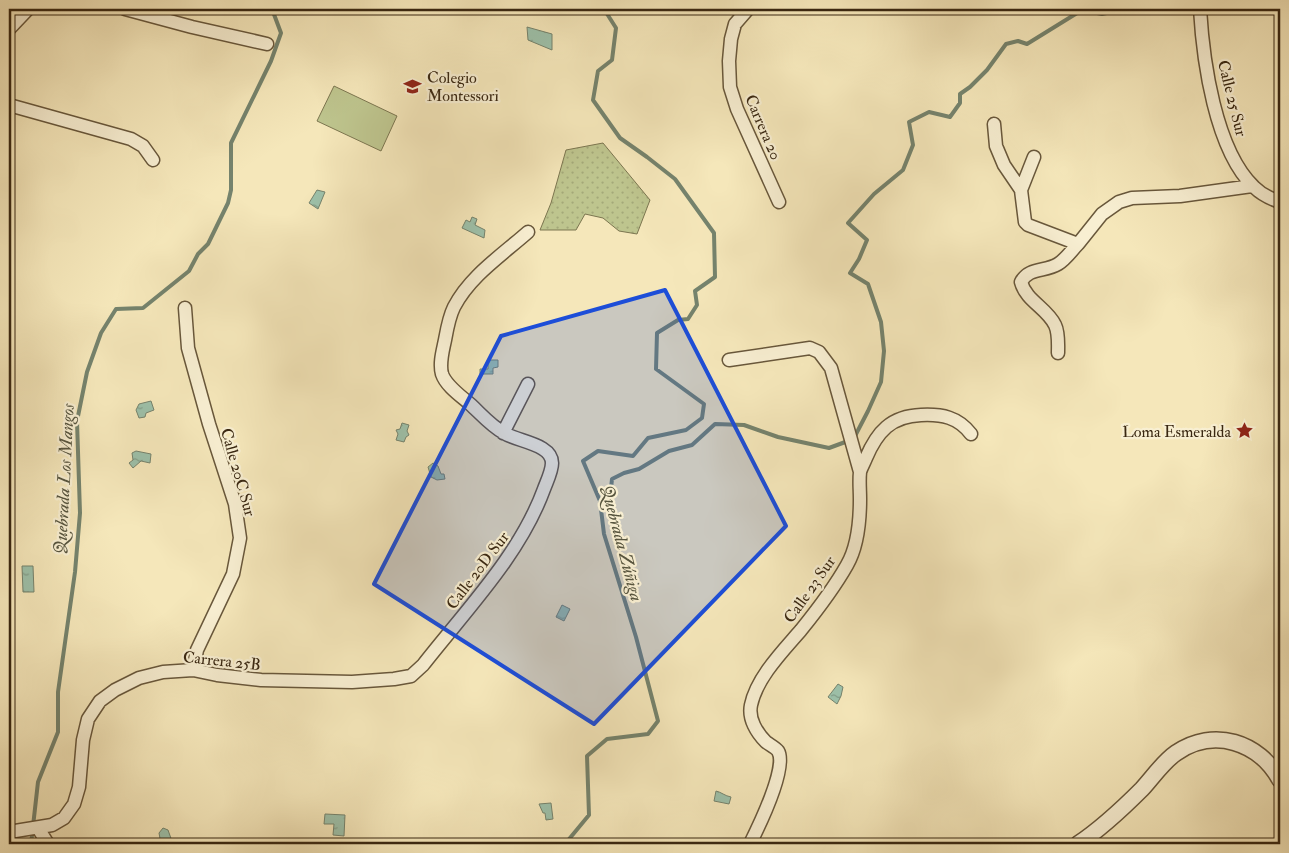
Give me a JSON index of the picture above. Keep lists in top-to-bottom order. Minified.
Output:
{"streets":{"street":["Calle 25 Sur","Carrera 20","Calle 20C Sur","Calle 20D Sur","Calle 23 Sur","Carrera 25B"]},"crossings":[["Calle 20C Sur","Carrera 25B"],["Calle 20D Sur","Carrera 25B"]],"water":["Quebrada Los Mangos","Quebrada Zúñiga"],"places":{"school or university":["Colegio Montessori"],"place":["Loma Esmeralda"]}}
